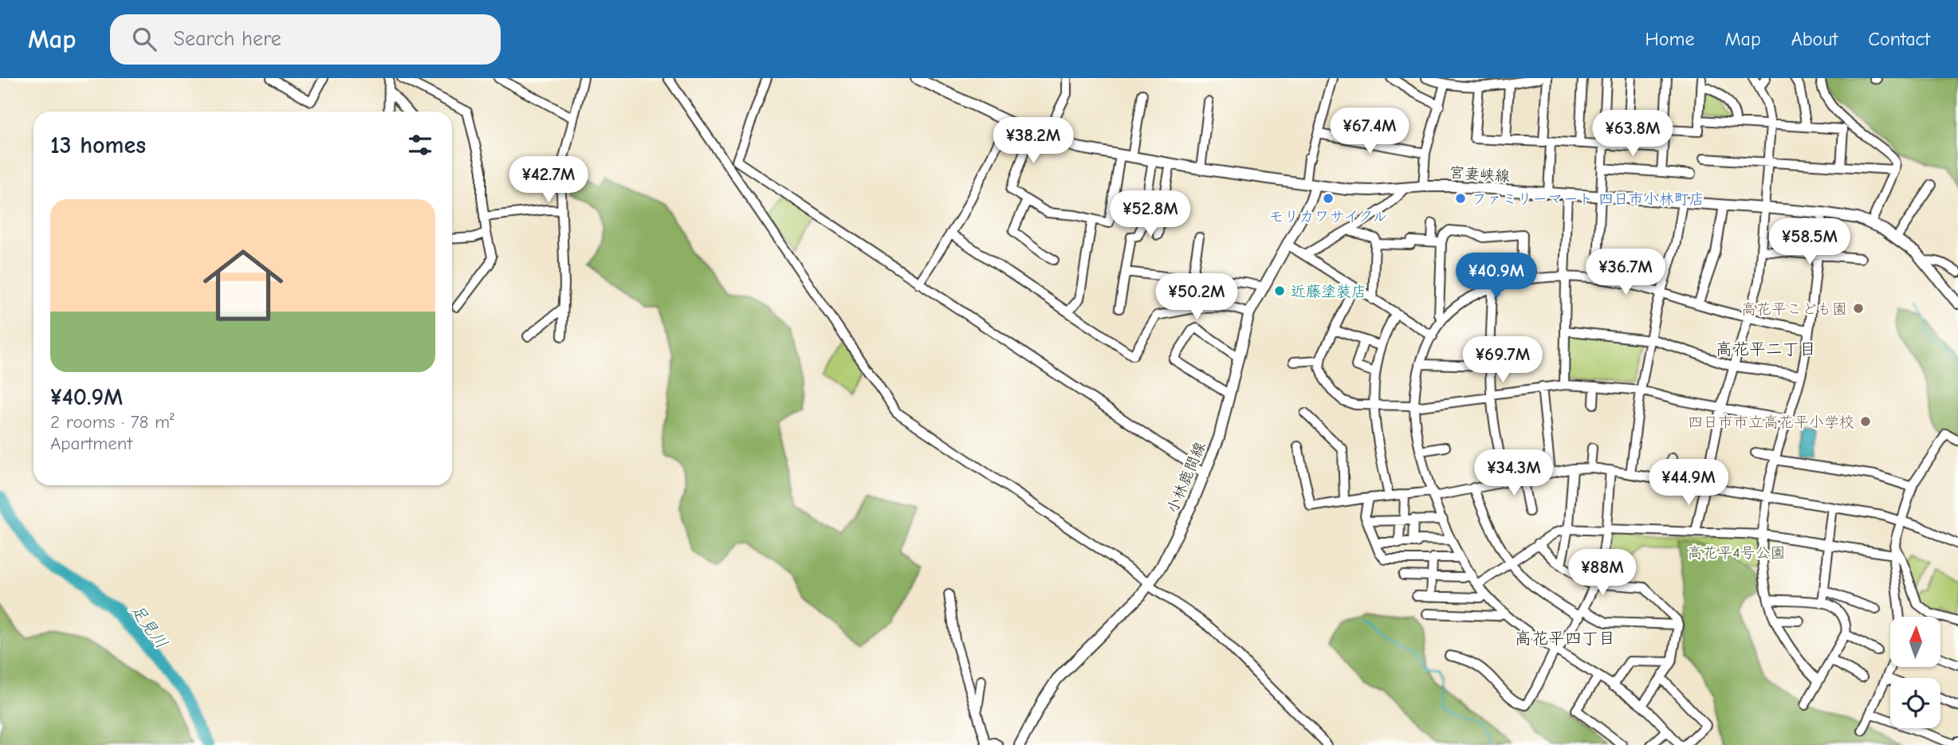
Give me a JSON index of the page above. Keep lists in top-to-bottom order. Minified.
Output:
{"streets":{"main road":["宮妻峡線","小林鹿間線"]},"crossings":[["宮妻峡線","小林鹿間線"]],"districts":["高花平二丁目","高花平四丁目"],"water":["足見川"],"parks":["高花平4号公園"],"places":["モリカワサイクル","ファミリーマート 四日市小林町店","近藤塗装店","高花平こども園","四日市市立高花平小学校"],"north":"top","page":{"header":"Map","search":"Search here","nav":["Home","Map","About","Contact"],"price":["¥67.4M","¥63.8M","¥38.2M","¥42.7M","¥52.8M","¥58.5M","¥36.7M","¥40.9M","¥50.2M","¥69.7M","¥34.3M","¥44.9M","¥88M"],"heading":"13 homes","list":[{"name":"¥40.9M","note":"2 rooms · 78 m² · Apartment"}]}}
